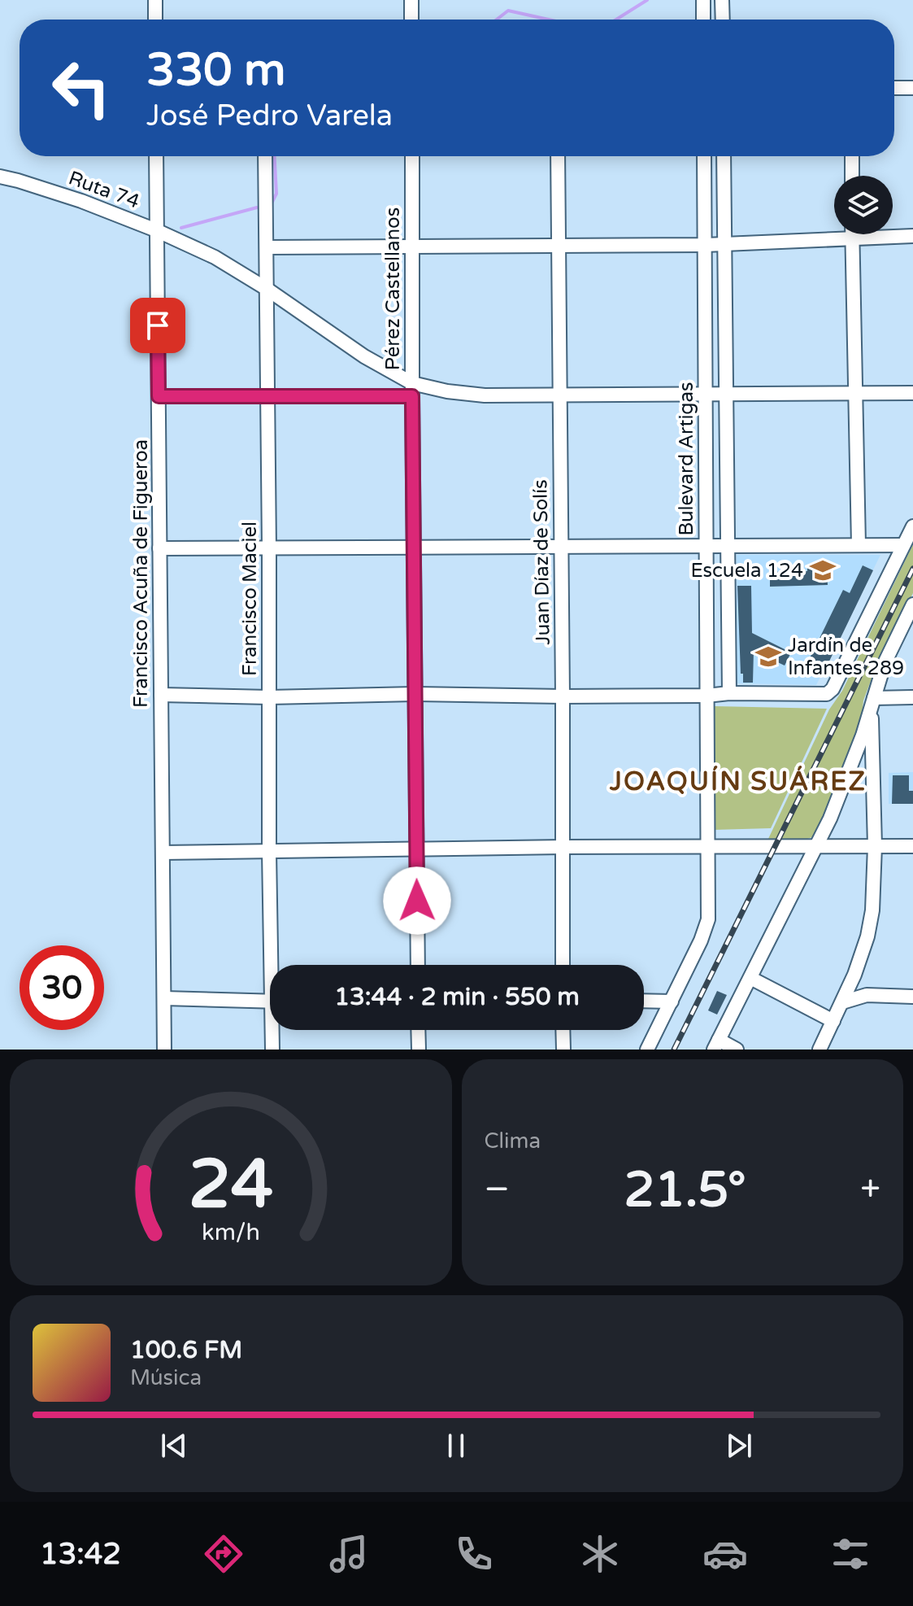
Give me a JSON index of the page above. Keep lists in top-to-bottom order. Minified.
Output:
{"streets":{"street":["Ruta 74","Pérez Castellanos","Bulevard Artigas","Juan Díaz de Solís","Francisco Acuña de Figueroa","Francisco Maciel"]},"crossings":[["Ruta 74","Pérez Castellanos"],["Ruta 74","Francisco Acuña de Figueroa"],["Ruta 74","Francisco Maciel"]],"districts":["JOAQUÍN SUÁREZ"],"places":{"school or university":["Escuela 124","Jardín de Infantes 289"]},"page":{"turn":["330 m","José Pedro Varela"],"limit":"30","trip":"13:44 · 2 min · 550 m","tile":"Clima","heat":["−","21.5°","+"],"song":["100.6 FM","Música"],"tabs":"13:42","gauge":["24","km/h"]}}
